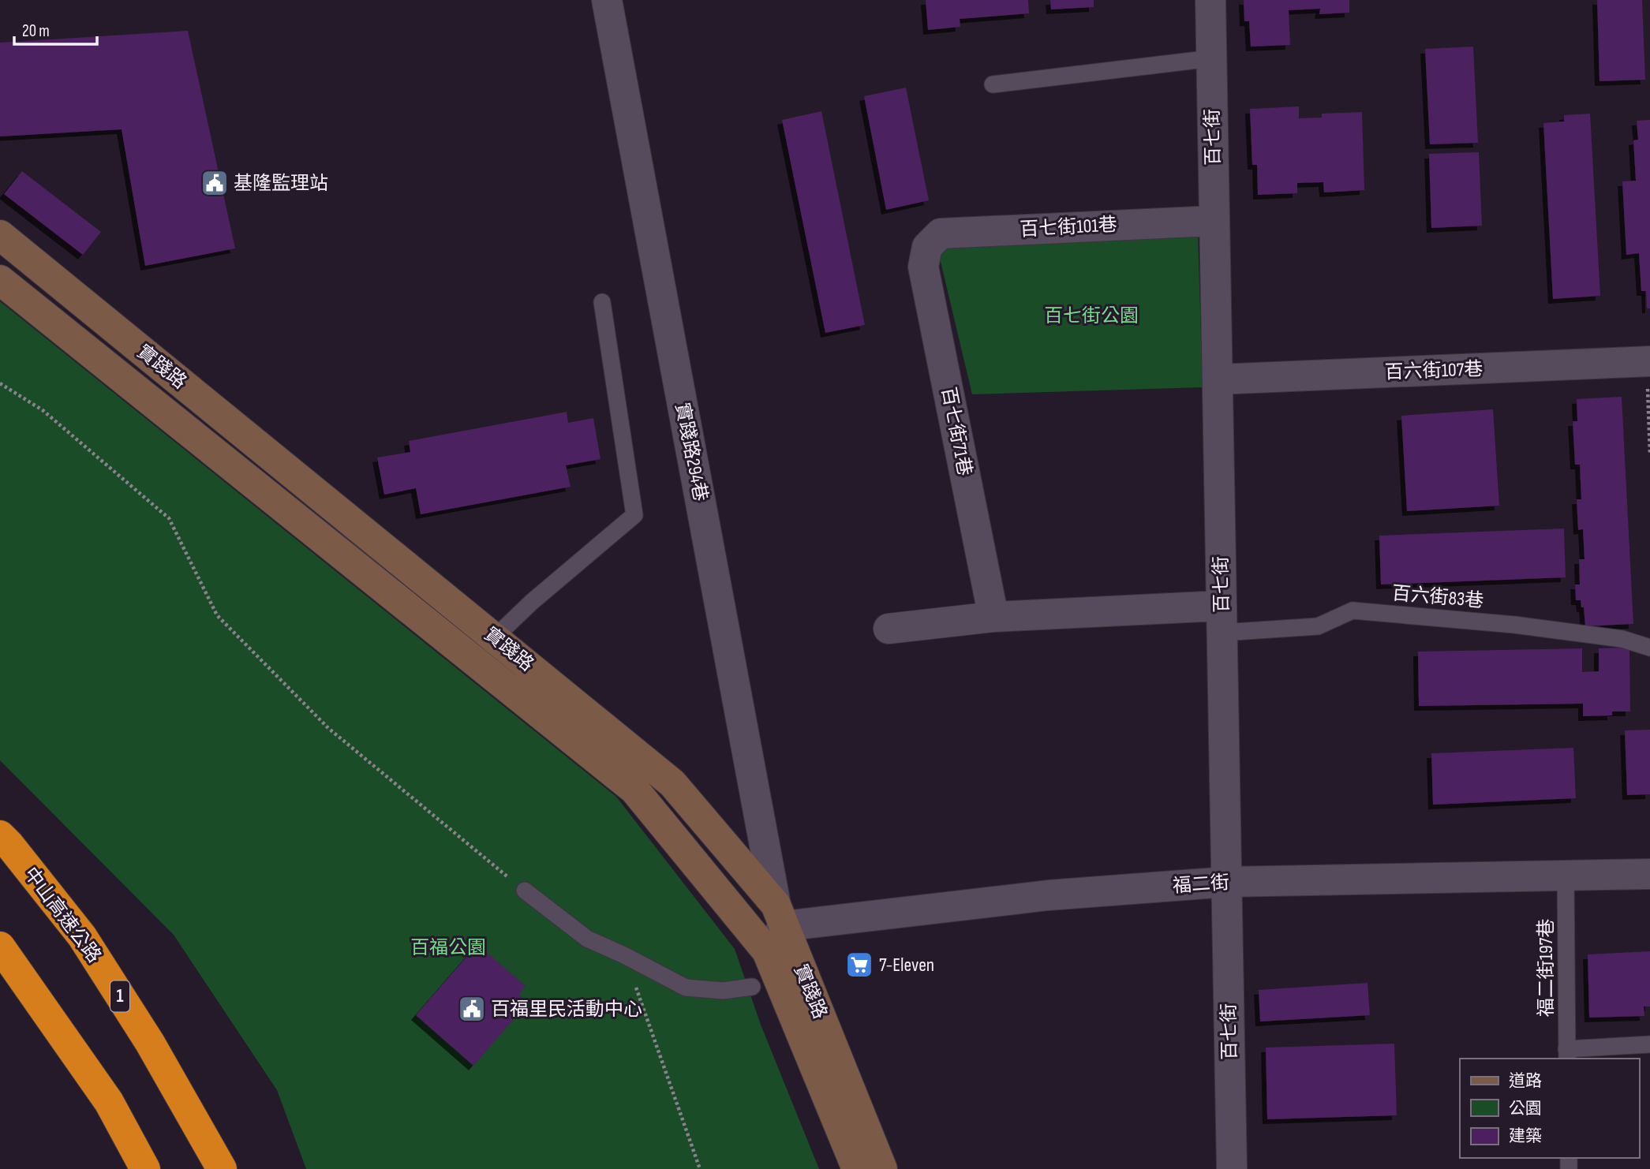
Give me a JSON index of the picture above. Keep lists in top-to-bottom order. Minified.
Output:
{"streets":{"highway":["中山高速公路","1"],"street":["百七街","百七街101巷","實踐路","百六街107巷","百七街71巷","實踐路294巷","福二街"],"lane":["百六街83巷","福二街197巷"]},"crossings":[["百七街","百七街101巷"],["百七街","百六街107巷"],["百七街","百六街83巷"],["百七街","福二街"],["百七街101巷","百七街71巷"],["實踐路","實踐路294巷"],["實踐路","福二街"],["實踐路294巷","福二街"],["福二街","福二街197巷"]],"parks":["百七街公園","百福公園"],"places":{"public building":["基隆監理站","百福里民活動中心"],"supermarket":["7-Eleven"]},"legend":["道路","公園","建築"],"scale_bar":"20 m"}
